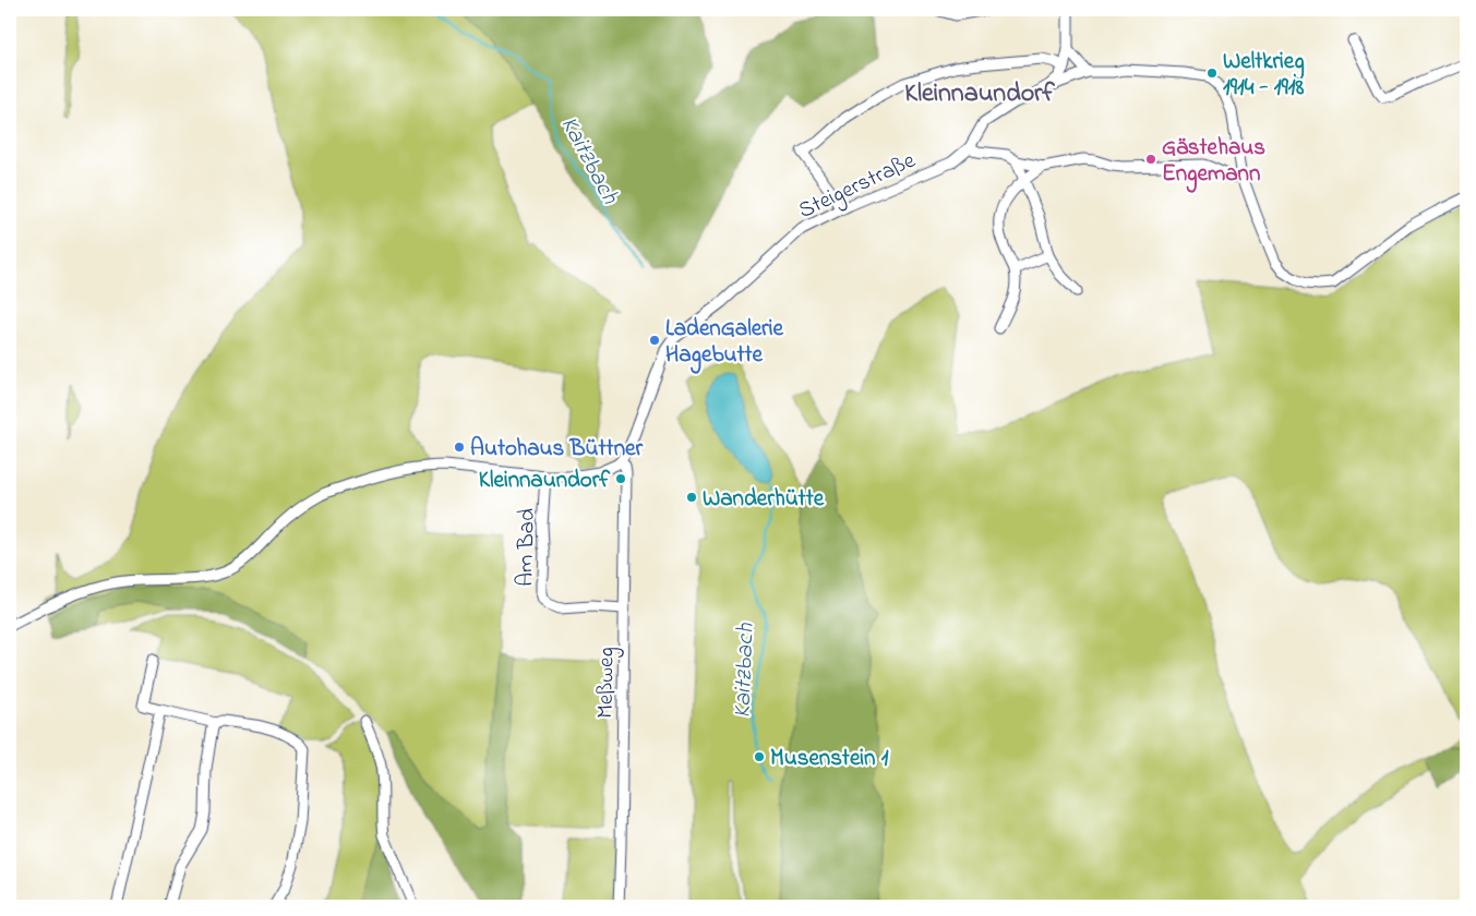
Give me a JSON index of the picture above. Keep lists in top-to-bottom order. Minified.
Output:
{"streets":{"street":["Steigerstraße","Am Bad","Meßweg"]},"crossings":[["Steigerstraße","Meßweg"],["Am Bad","Meßweg"]],"districts":["Kleinnaundorf"],"water":["Kaitzbach"],"places":["Weltkrieg 1914 - 1918","Gästehaus Engemann","LadenGalerie Hagebutte","Autohaus Büttner","Kleinnaundorf","Wanderhütte","Musenstein 1"]}
